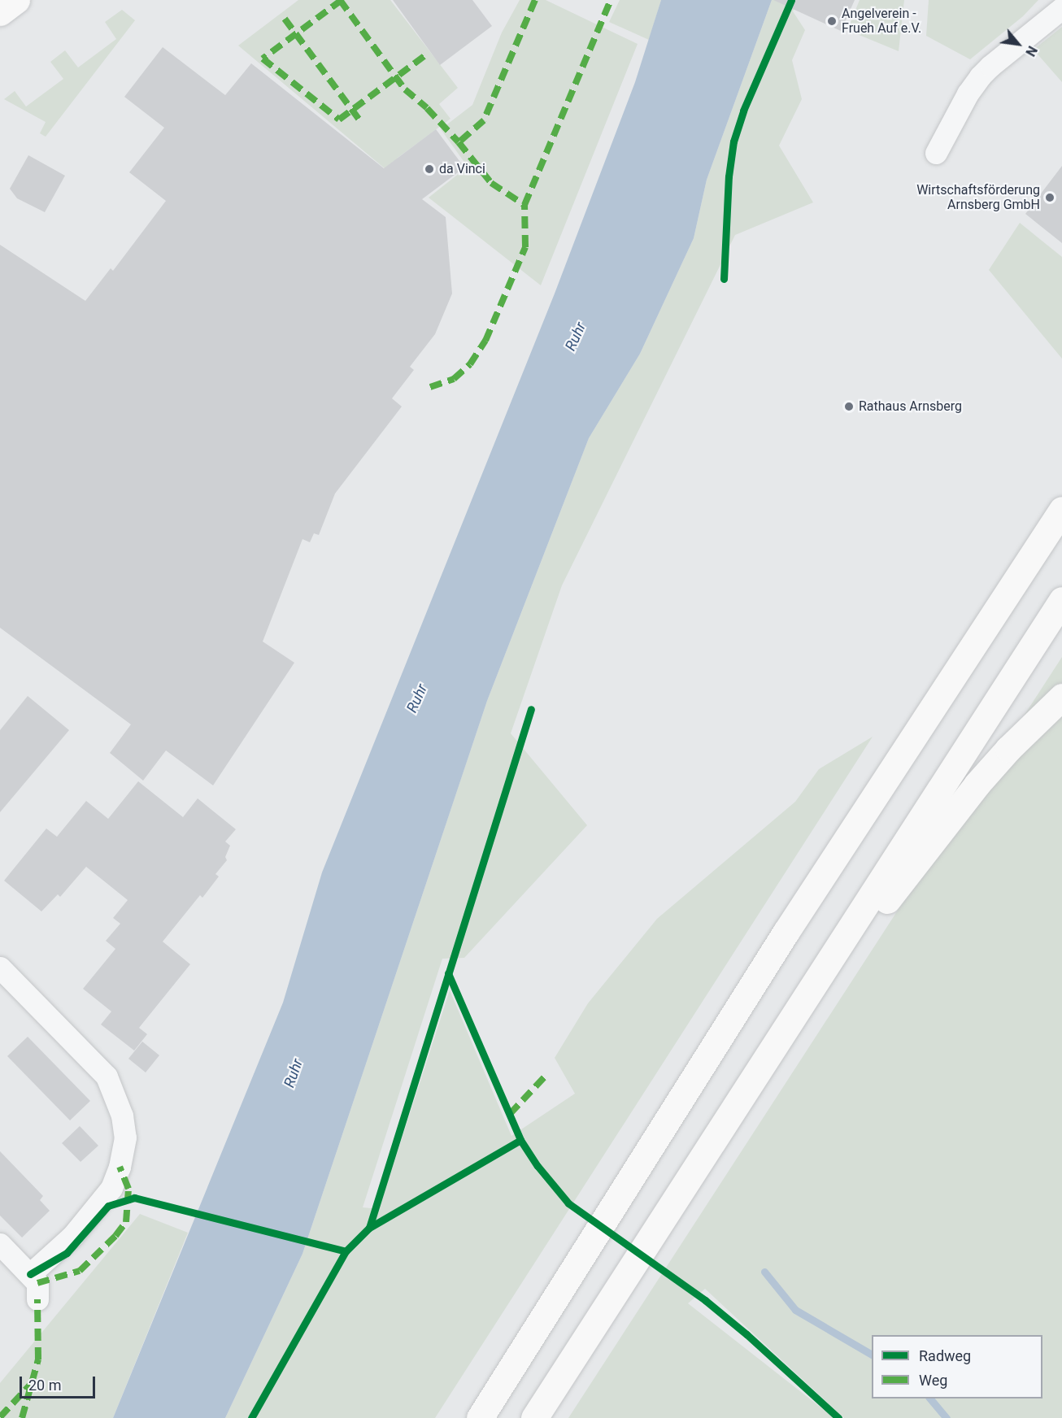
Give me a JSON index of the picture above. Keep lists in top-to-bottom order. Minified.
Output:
{"water":["Ruhr"],"places":["Angelverein - Frueh Auf e.V.","da Vinci","Wirtschaftsförderung Arnsberg GmbH","Rathaus Arnsberg"],"legend":["Radweg","Weg"],"scale_bar":"20 m","north":"bottom right"}
